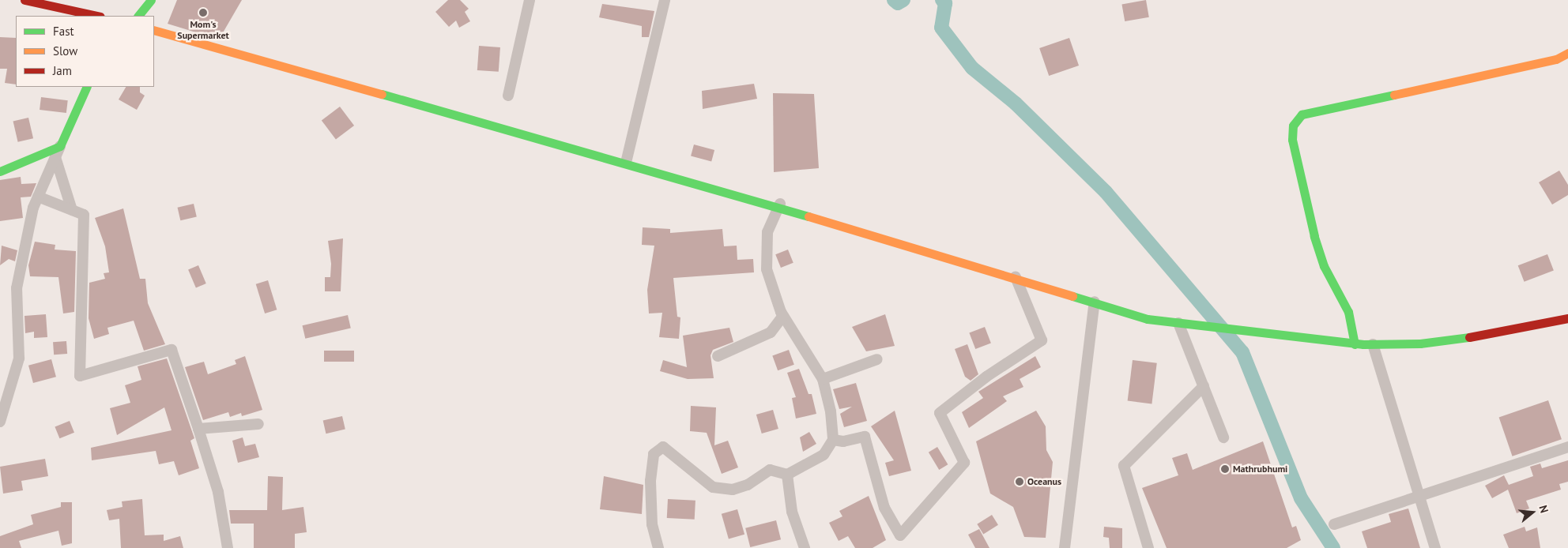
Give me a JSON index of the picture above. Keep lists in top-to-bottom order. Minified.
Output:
{"places":["Mom's Supermarket","Mathrubhumi","Oceanus"],"legend":["Fast","Slow","Jam"],"north":"right"}
